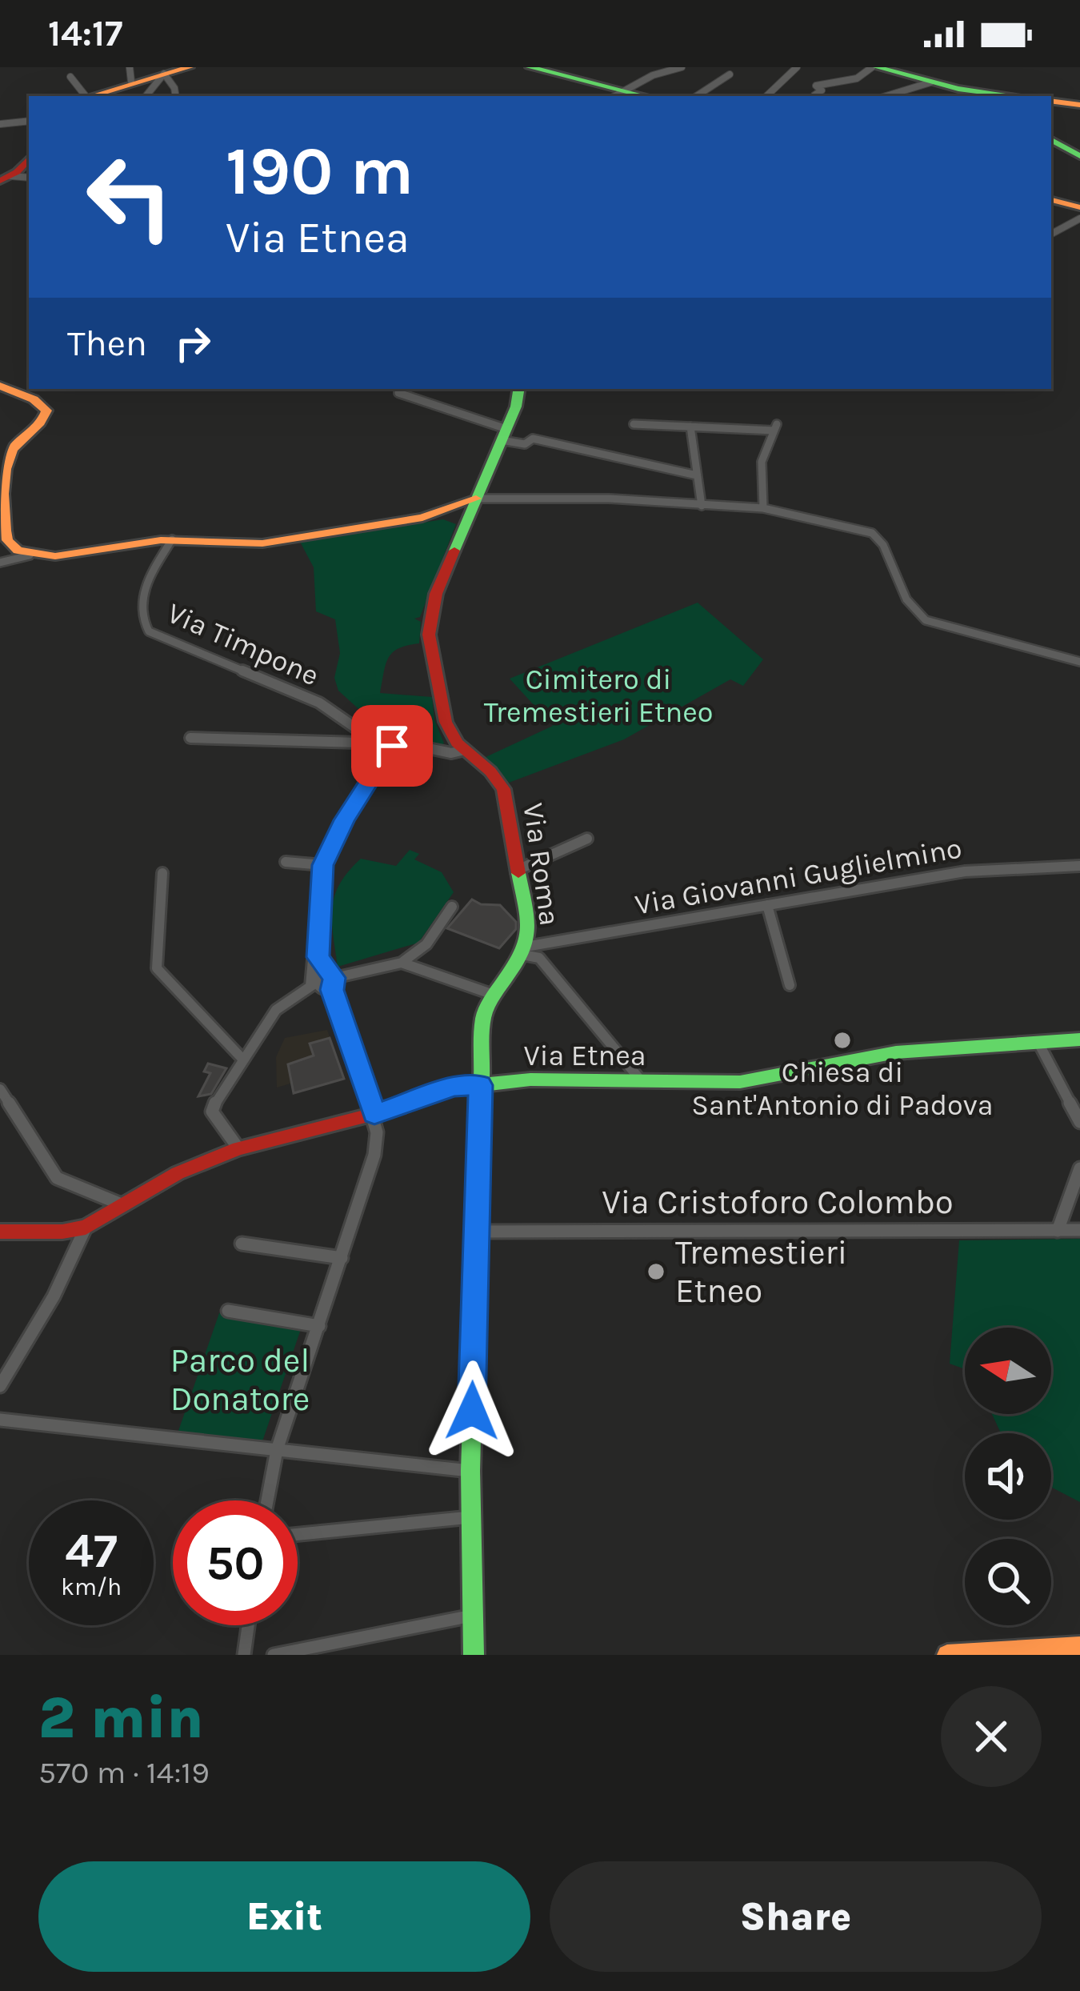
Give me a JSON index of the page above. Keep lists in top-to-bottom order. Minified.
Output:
{"streets":{"main road":["Via Roma","Via Etnea"],"street":["Via Timpone","Via Giovanni Guglielmino","Via Cristoforo Colombo"]},"crossings":[["Via Timpone","Via Roma"],["Via Roma","Via Giovanni Guglielmino"],["Via Roma","Via Etnea"],["Via Roma","Via Cristoforo Colombo"]],"parks":["Cimitero di Tremestieri Etneo","Parco del Donatore"],"places":["Chiesa di Sant'Antonio di Padova","Tremestieri Etneo"],"north":"left","page":{"status":"14:17","turn":["190 m","Via Etnea"],"then":"Then","speed":"47 km/h","limit":"50","heading":["2 min","570 m · 14:19"],"buttons":["Exit","Share"]}}
